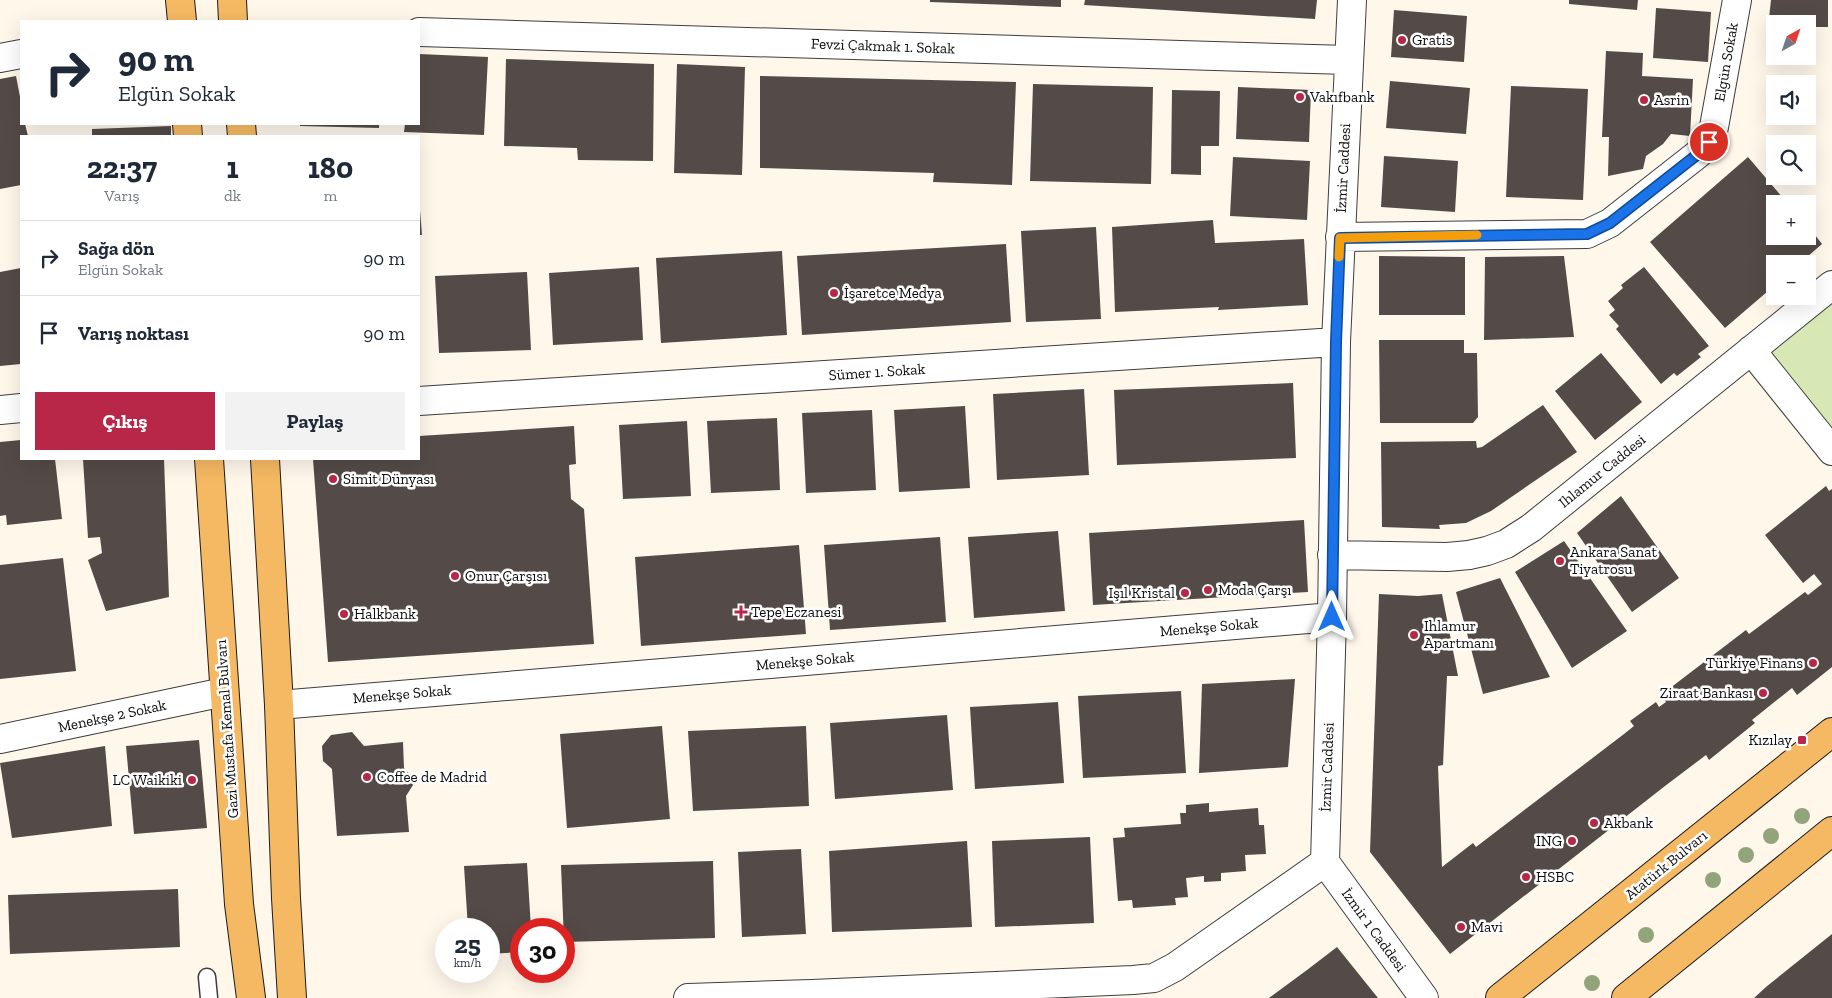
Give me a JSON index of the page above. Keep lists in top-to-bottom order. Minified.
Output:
{"streets":{"main road":["Gazi Mustafa Kemal Bulvarı","Atatürk Bulvarı"],"street":["Fevzi Çakmak 1. Sokak","Elgün Sokak","İzmir Caddesi","Sümer 1. Sokak","Ihlamur Caddesi","Menekşe Sokak","Menekşe 2 Sokak","İzmir 1 Caddesi"]},"crossings":[["Fevzi Çakmak 1. Sokak","İzmir Caddesi"],["Elgün Sokak","İzmir Caddesi"],["İzmir Caddesi","Sümer 1. Sokak"],["İzmir Caddesi","Ihlamur Caddesi"],["İzmir Caddesi","Menekşe Sokak"],["İzmir Caddesi","İzmir 1 Caddesi"],["Menekşe 2 Sokak","Gazi Mustafa Kemal Bulvarı"]],"places":{"other":["Gratis","Vakıfbank","Asrin","İşaretce Medya","Simit Dünyası","Ankara Sanat Tiyatrosu","Onur Çarşısı","Moda Çarşı","Işıl Kristal","Halkbank","Ihlamur Apartmanı","Türkiye Finans","Ziraat Bankası","Coffee de Madrid","LC Waikiki","Akbank","ING","HSBC","Mavi"],"health":["Tepe Eczanesi"],"transit":["Kızılay"]},"north":"top right","page":{"map_buttons":["+","−"],"turn":["90 m","Elgün Sokak"],"eta":["22:37","Varış","1","dk","180","m"],"list":[{"name":"Sağa dön","note":"Elgün Sokak","value":"90 m"},{"name":"Varış noktası","value":"90 m"}],"buttons":["Çıkış","Paylaş"],"speed":"25 km/h","limit":"30"}}
